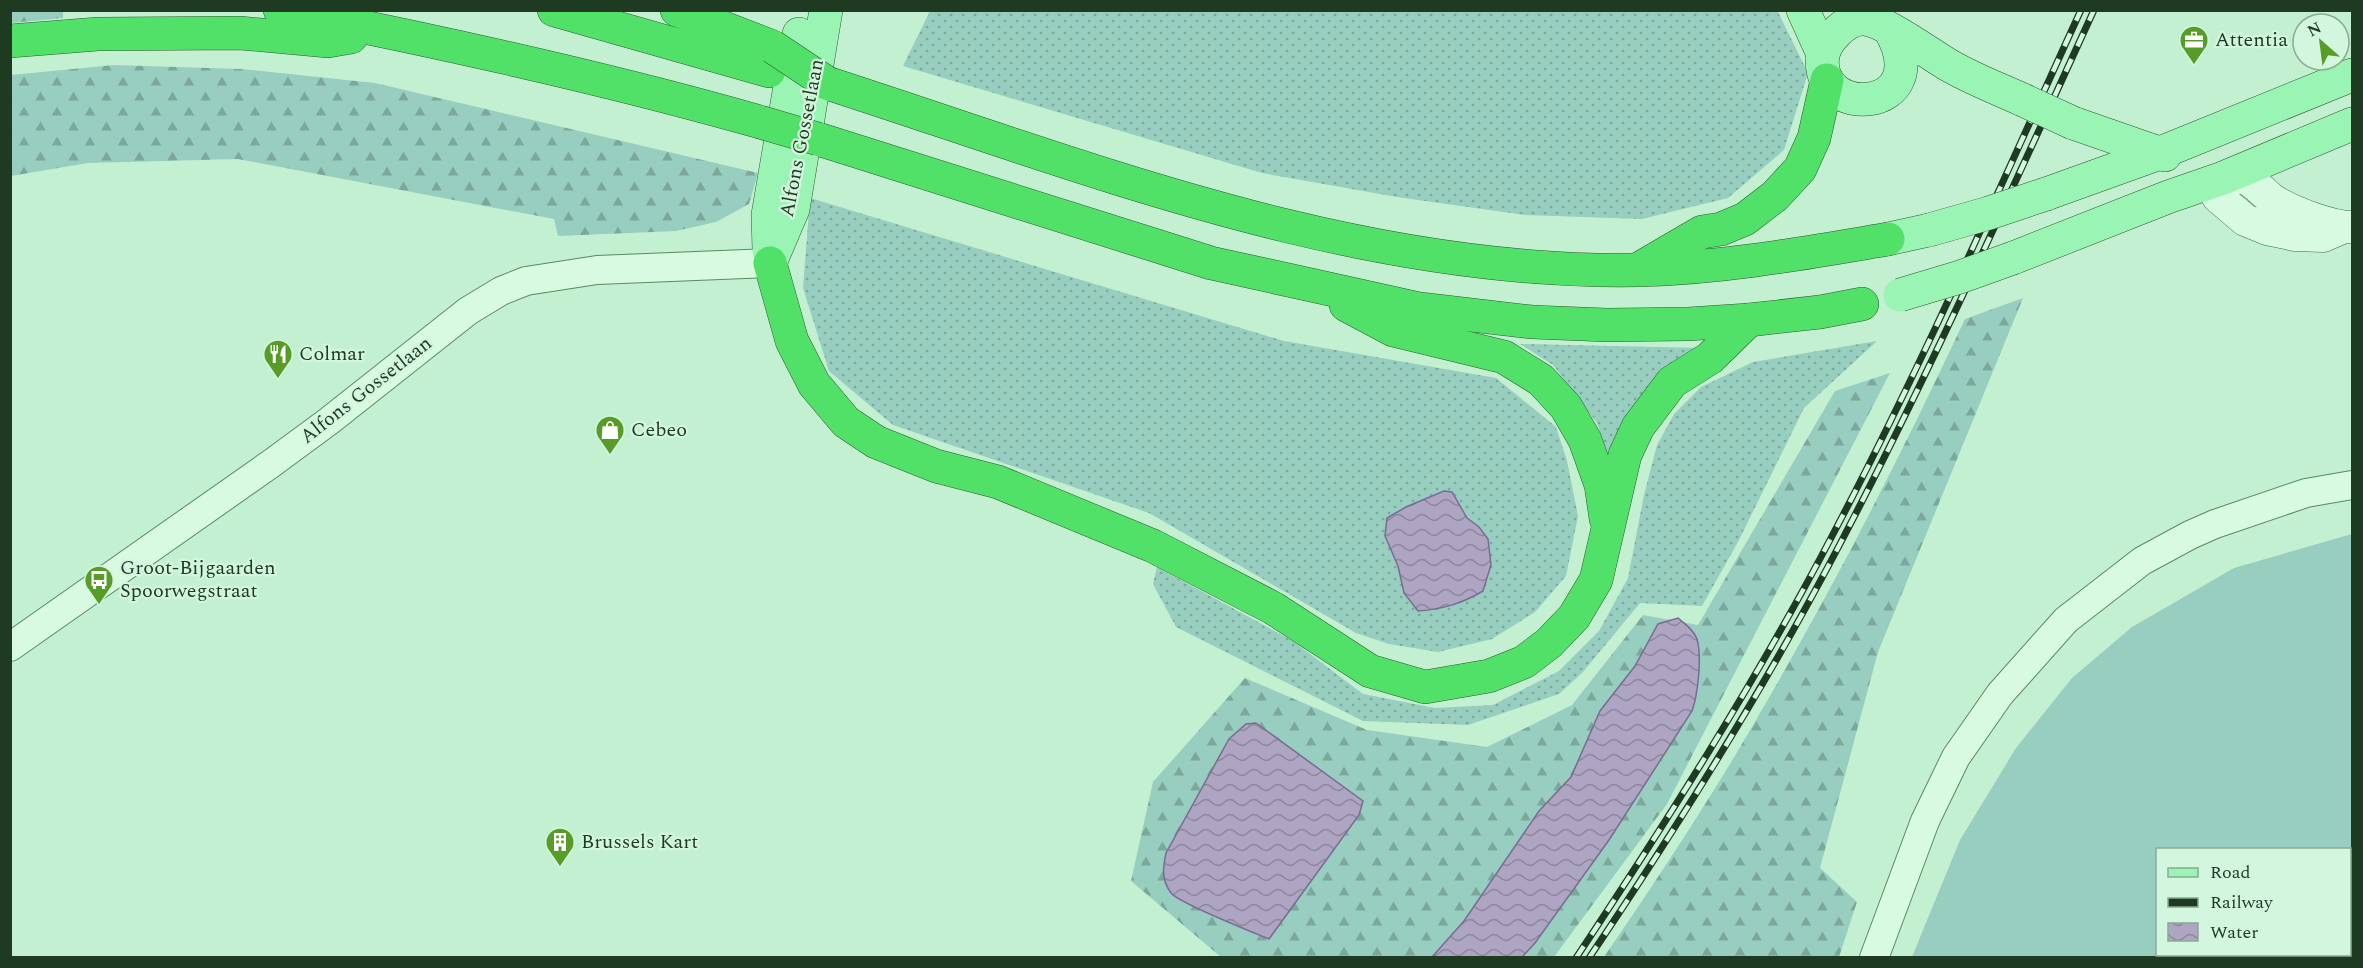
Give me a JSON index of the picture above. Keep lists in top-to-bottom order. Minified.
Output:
{"streets":{"main road":["Alfons Gossetlaan"]},"places":{"office":["Attentia"],"restaurant":["Colmar"],"shop":["Cebeo"],"bus stop":["Groot-Bijgaarden Spoorwegstraat"],"building":["Brussels Kart"]},"legend":["Road","Railway","Water"],"north":"top left"}
